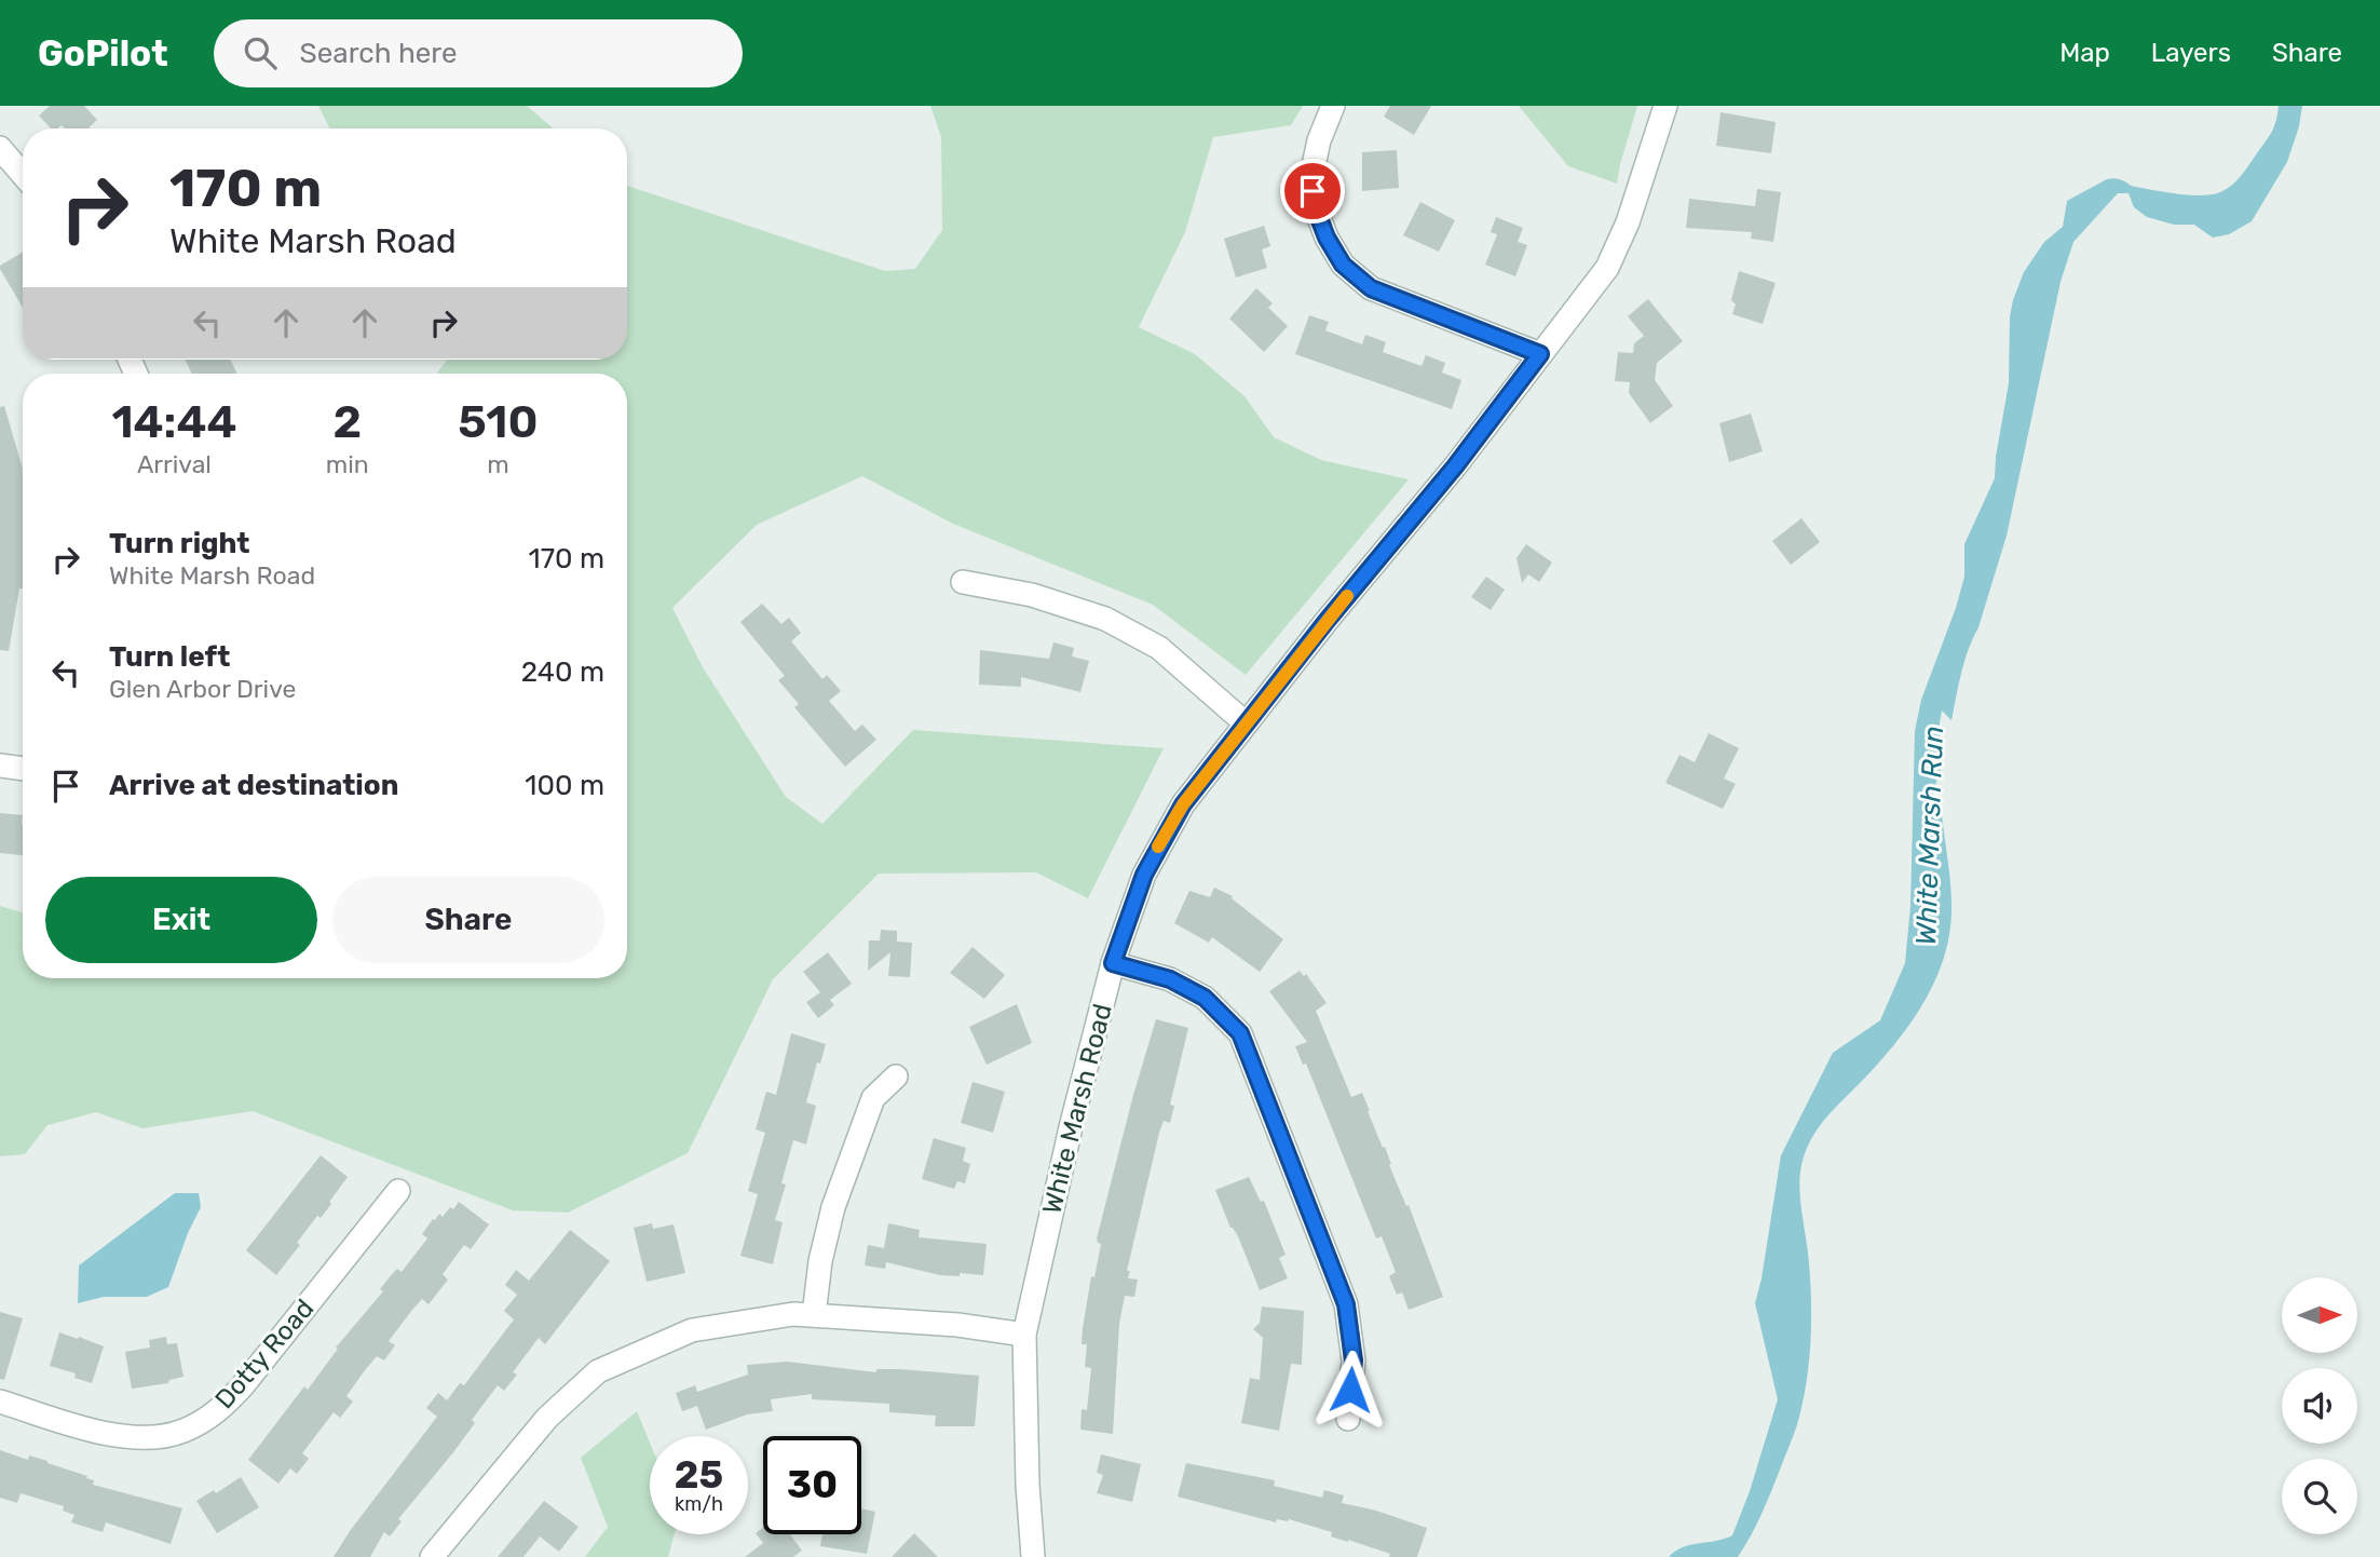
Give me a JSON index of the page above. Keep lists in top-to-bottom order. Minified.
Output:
{"streets":{"street":["White Marsh Road","Dotty Road"]},"water":["White Marsh Run"],"north":"right","page":{"header":"GoPilot","search":"Search here","nav":["Map","Layers","Share"],"turn":["170 m","White Marsh Road"],"eta":["14:44","Arrival","2","min","510","m"],"list":[{"name":"Turn right","note":"White Marsh Road","value":"170 m"},{"name":"Turn left","note":"Glen Arbor Drive","value":"240 m"},{"name":"Arrive at destination","value":"100 m"}],"buttons":["Exit","Share"],"speed":"25 km/h","limit":"30"}}
